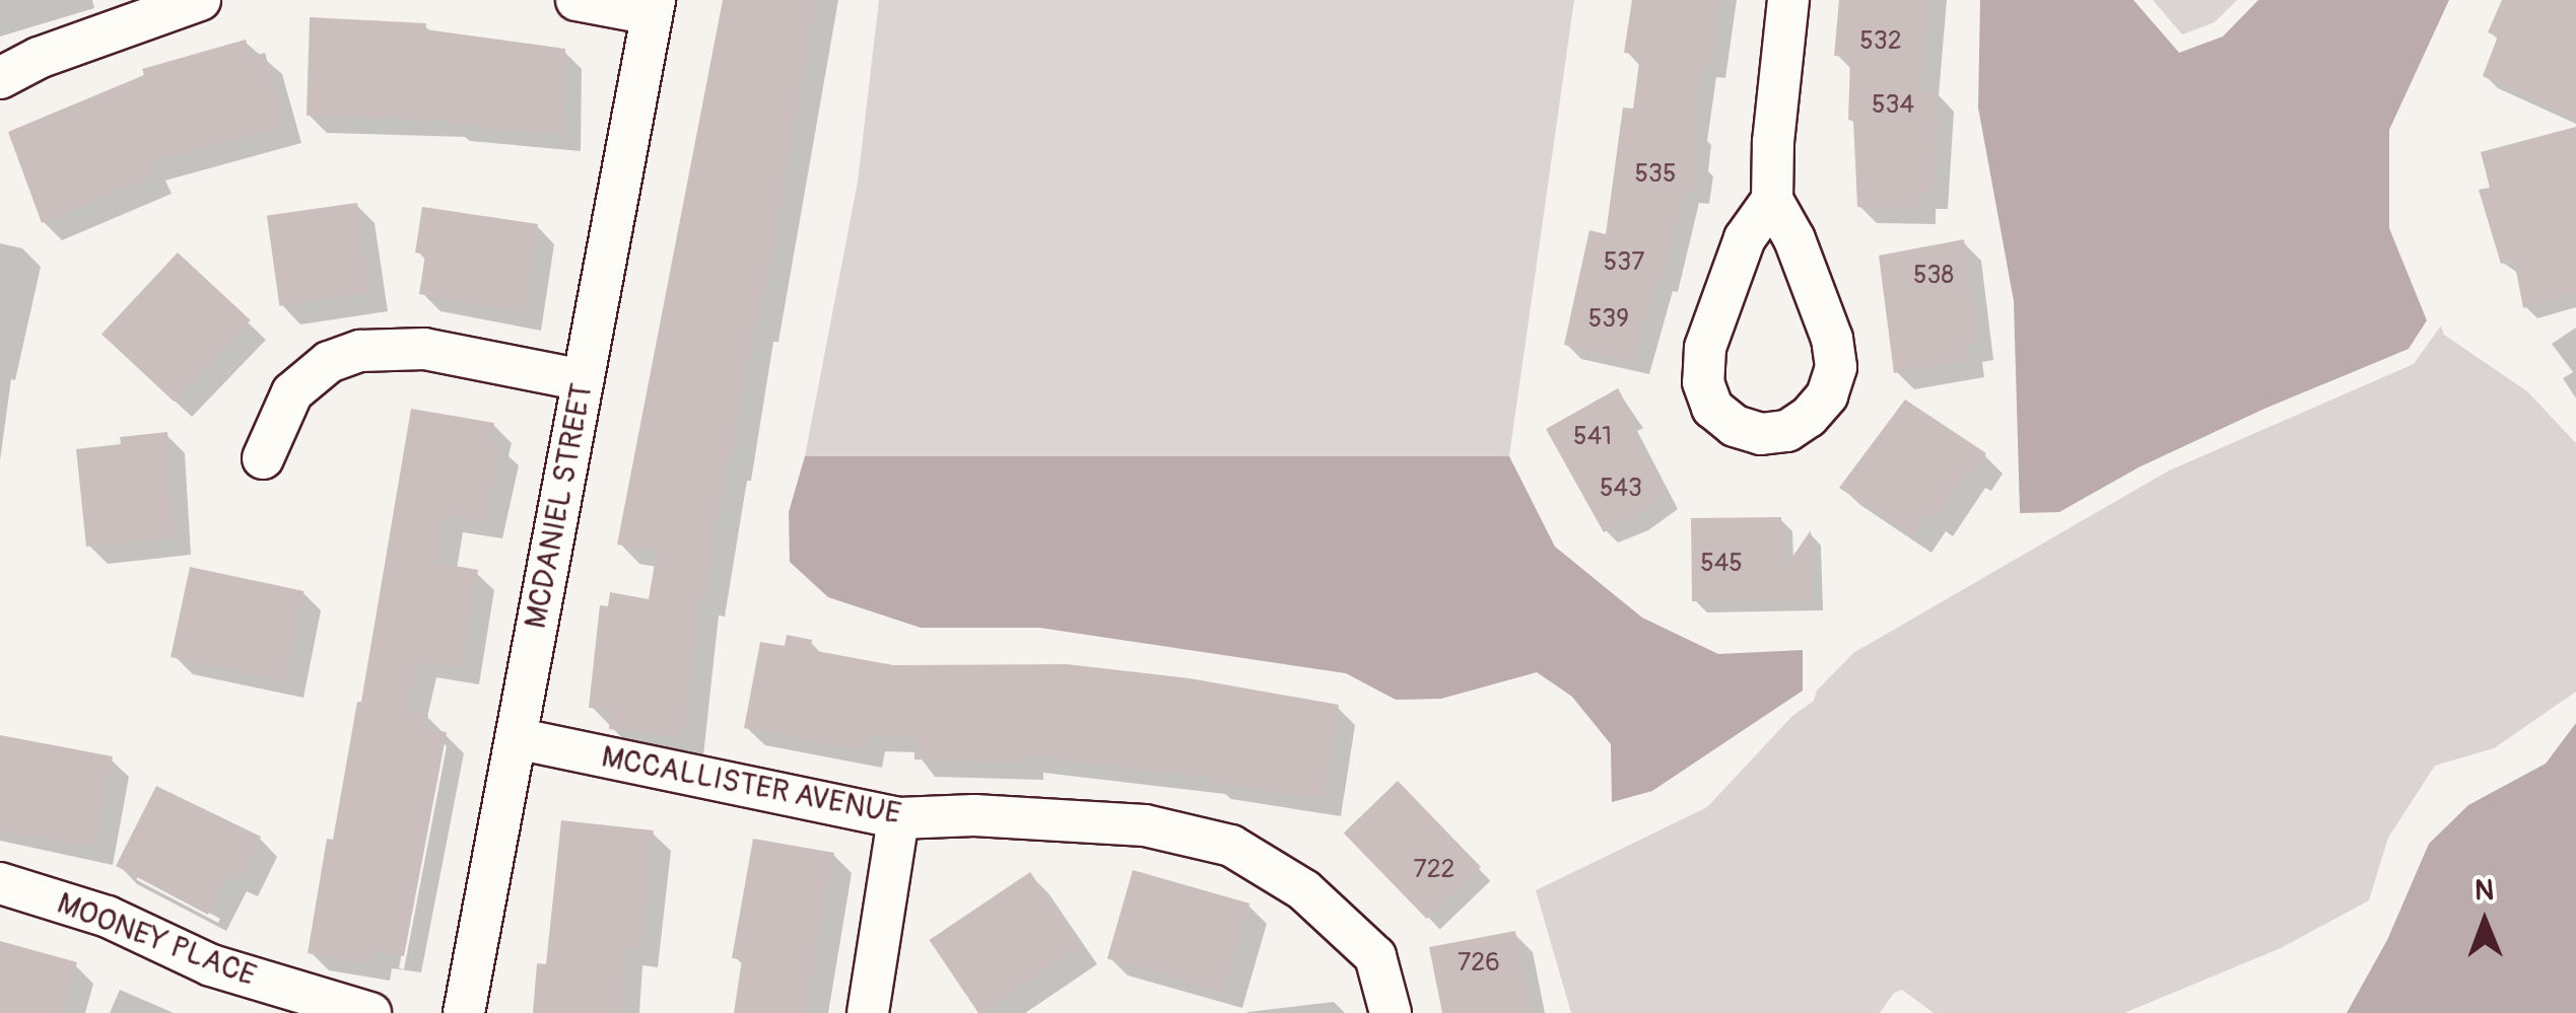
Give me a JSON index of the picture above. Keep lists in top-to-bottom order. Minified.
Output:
{"streets":{"street":["MCDANIEL STREET","MCCALLISTER AVENUE","MOONEY PLACE"]},"crossings":[["MCDANIEL STREET","MCCALLISTER AVENUE"]],"house_numbers":["532","534","535","537","538","539","541","543","545","722","726"],"north":"top"}
